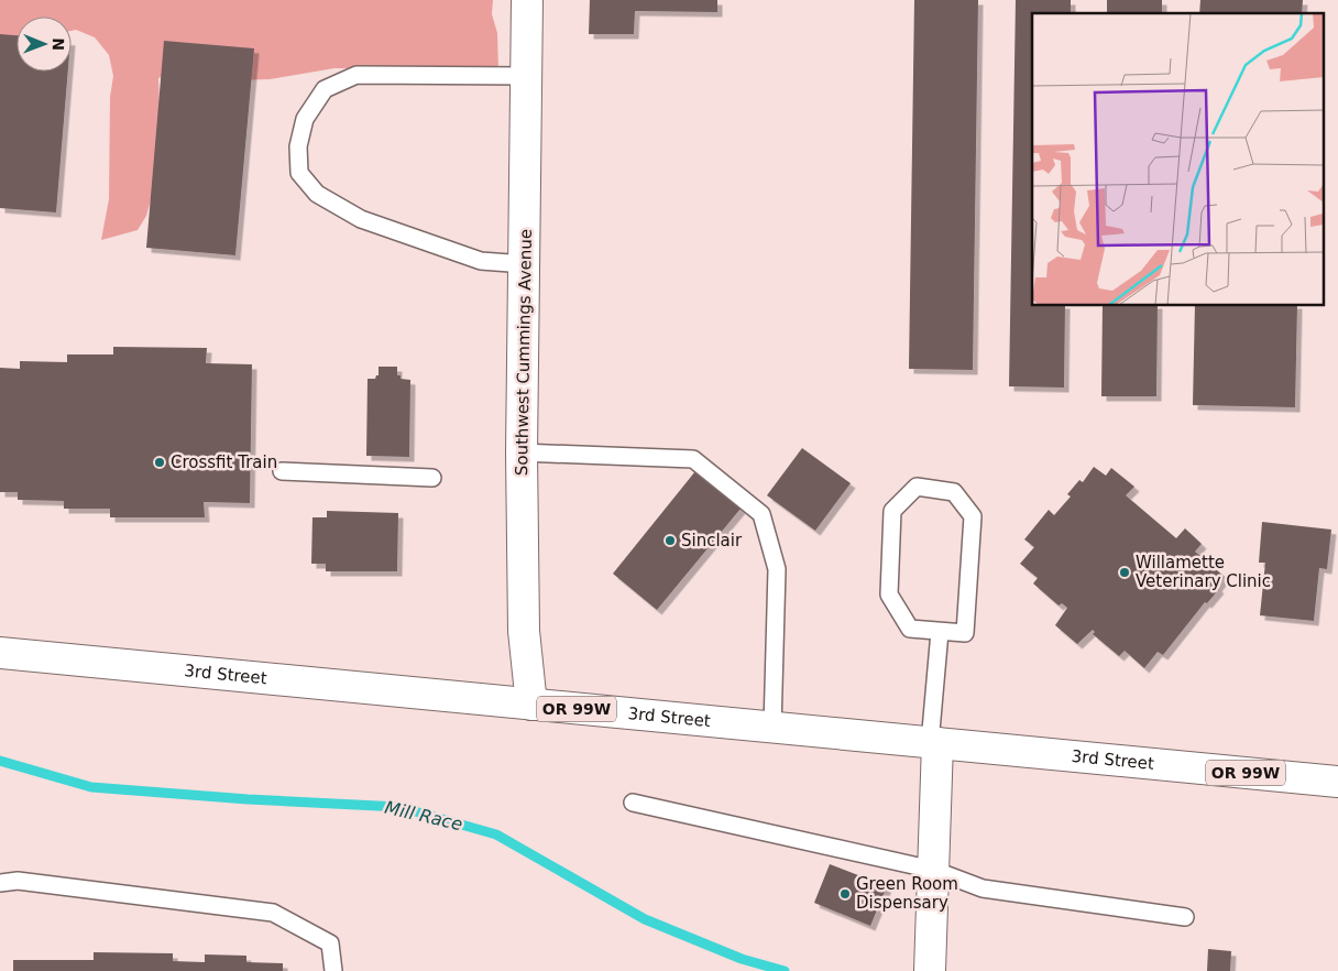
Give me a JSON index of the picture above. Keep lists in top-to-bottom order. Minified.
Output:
{"streets":{"main road":["Southwest Cummings Avenue","3rd Street","OR 99W"]},"crossings":[["Southwest Cummings Avenue","3rd Street"]],"water":["Mill Race"],"places":["Crossfit Train","Sinclair","Willamette Veterinary Clinic","Green Room Dispensary"],"north":"right"}
